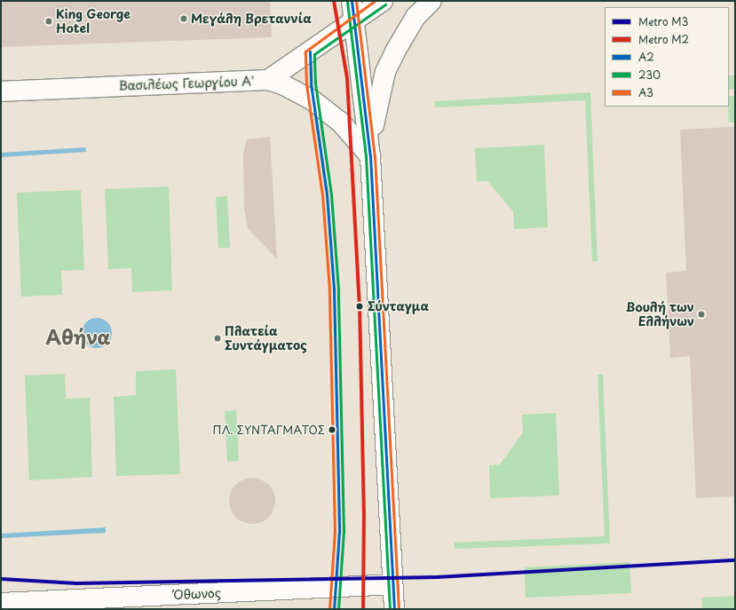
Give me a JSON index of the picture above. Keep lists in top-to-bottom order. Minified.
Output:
{"streets":{"main road":["Βασιλέως Γεωργίου Α'","Όθωνος"]},"districts":["Αθήνα"],"places":["Μεγάλη Βρεταννία","King George Hotel","Σύνταγμα","Βουλή των Ελλήνων","Πλατεία Συντάγματος","ΠΛ. ΣΥΝΤΑΓΜΑΤΟΣ"],"lines":["metro line Μ2","transit line Α2","transit line Α3","transit line 230","metro line Μ3"],"legend":["Metro Μ3","Metro Μ2","Α2","230","Α3"]}
